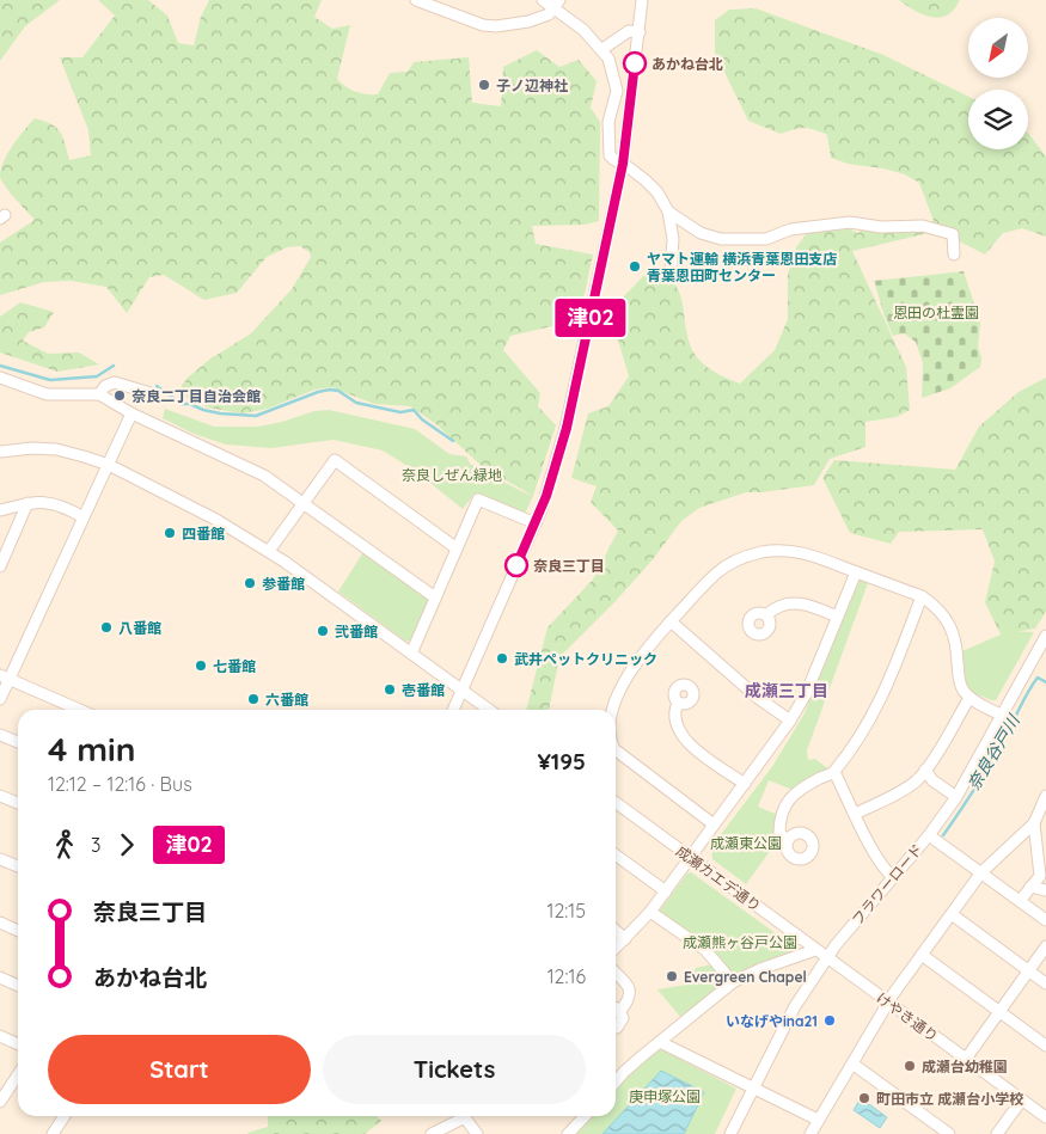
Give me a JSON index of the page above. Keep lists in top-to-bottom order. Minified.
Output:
{"streets":{"street":["成瀬カエデ通り","フラワーロード","けやき通り"]},"crossings":[["成瀬カエデ通り","フラワーロード"],["成瀬カエデ通り","けやき通り"],["フラワーロード","けやき通り"]],"districts":["成瀬三丁目"],"water":["奈良谷戸川"],"parks":["恩田の杜霊園","奈良しぜん緑地","成瀬東公園","成瀬熊ヶ谷戸公園","庚申塚公園"],"places":["あかね台北","子ノ辺神社","ヤマト運輸 横浜青葉恩田支店 青葉恩田町センター","奈良二丁目自治会館","四番館","奈良三丁目","参番館","八番館","弐番館","武井ペットクリニック","七番館","壱番館","六番館","Evergreen Chapel","いなげやina21","成瀬台幼稚園","町田市立 成瀬台小学校"],"lines":["bus line 津02"],"north":"bottom left","page":{"on_map":"津02","heading":["4 min","12:12 – 12:16 · Bus","¥195"],"legs":["3","津02"],"list":[{"name":"奈良三丁目","value":"12:15"},{"name":"あかね台北","value":"12:16"}],"buttons":["Start","Tickets"]}}
